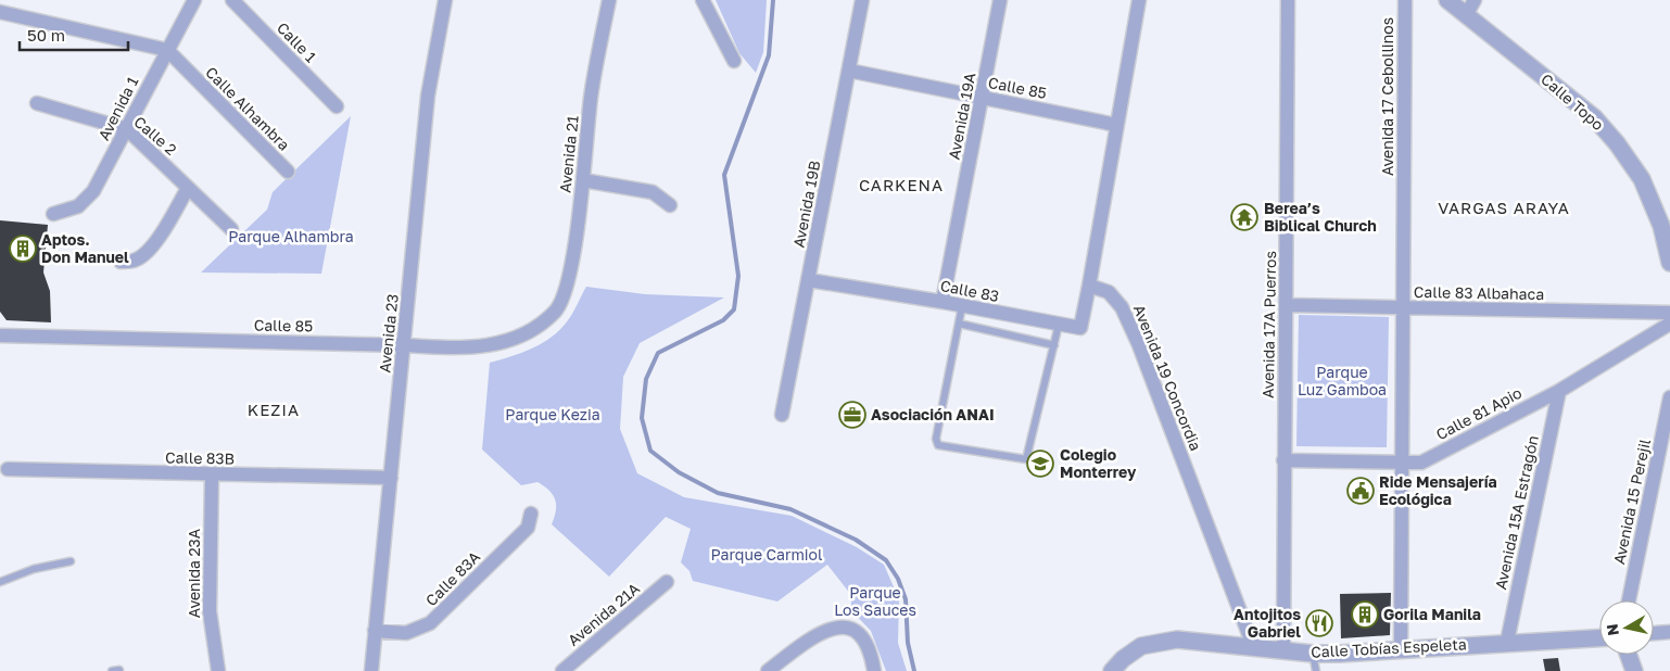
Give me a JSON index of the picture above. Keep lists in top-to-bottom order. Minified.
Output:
{"streets":{"street":["Calle 1","Calle 85","Avenida 17 Cebollinos","Calle Topo","Avenida 1","Calle Alhambra","Avenida 19A","Calle 2","Avenida 21","Avenida 19B","Calle 83","Calle 83 Albahaca","Avenida 17A Puerros","Avenida 23","Avenida 19 Concordia","Calle 81 Apio","Calle 83B","Avenida 15 Perejil","Avenida 15A Estragón","Avenida 23A","Calle 83A","Avenida 21A","Calle Tobías Espeleta"]},"crossings":[["Calle 85","Avenida 19A"],["Calle 85","Avenida 21"],["Calle 85","Avenida 19B"],["Calle 85","Avenida 23"],["Avenida 17 Cebollinos","Calle 83 Albahaca"],["Avenida 17 Cebollinos","Calle 81 Apio"],["Avenida 17 Cebollinos","Calle Tobías Espeleta"],["Avenida 1","Calle Alhambra"],["Avenida 1","Calle 2"],["Avenida 19A","Calle 83"],["Avenida 19B","Calle 83"],["Calle 83","Avenida 19 Concordia"],["Calle 83 Albahaca","Avenida 17A Puerros"],["Avenida 17A Puerros","Calle 81 Apio"],["Avenida 17A Puerros","Calle Tobías Espeleta"],["Avenida 23","Calle 83B"],["Avenida 23","Calle 83A"],["Avenida 19 Concordia","Calle Tobías Espeleta"],["Calle 81 Apio","Avenida 15A Estragón"],["Calle 83B","Avenida 23A"],["Avenida 15A Estragón","Calle Tobías Espeleta"]],"districts":["CARKENA","VARGAS ARAYA","KEZIA"],"parks":["Parque Alhambra","Parque Luz Gamboa","Parque Kezia","Parque Carmiol","Parque Los Sauces"],"places":{"temple":["Berea’s Biblical Church"],"building":["Aptos. Don Manuel","Gorila Manila"],"office":["Asociación ANAI"],"school or university":["Colegio Monterrey"],"public building":["Ride Mensajería Ecológica"],"restaurant":["Antojitos Gabriel"]},"scale_bar":"50 m","north":"left"}
